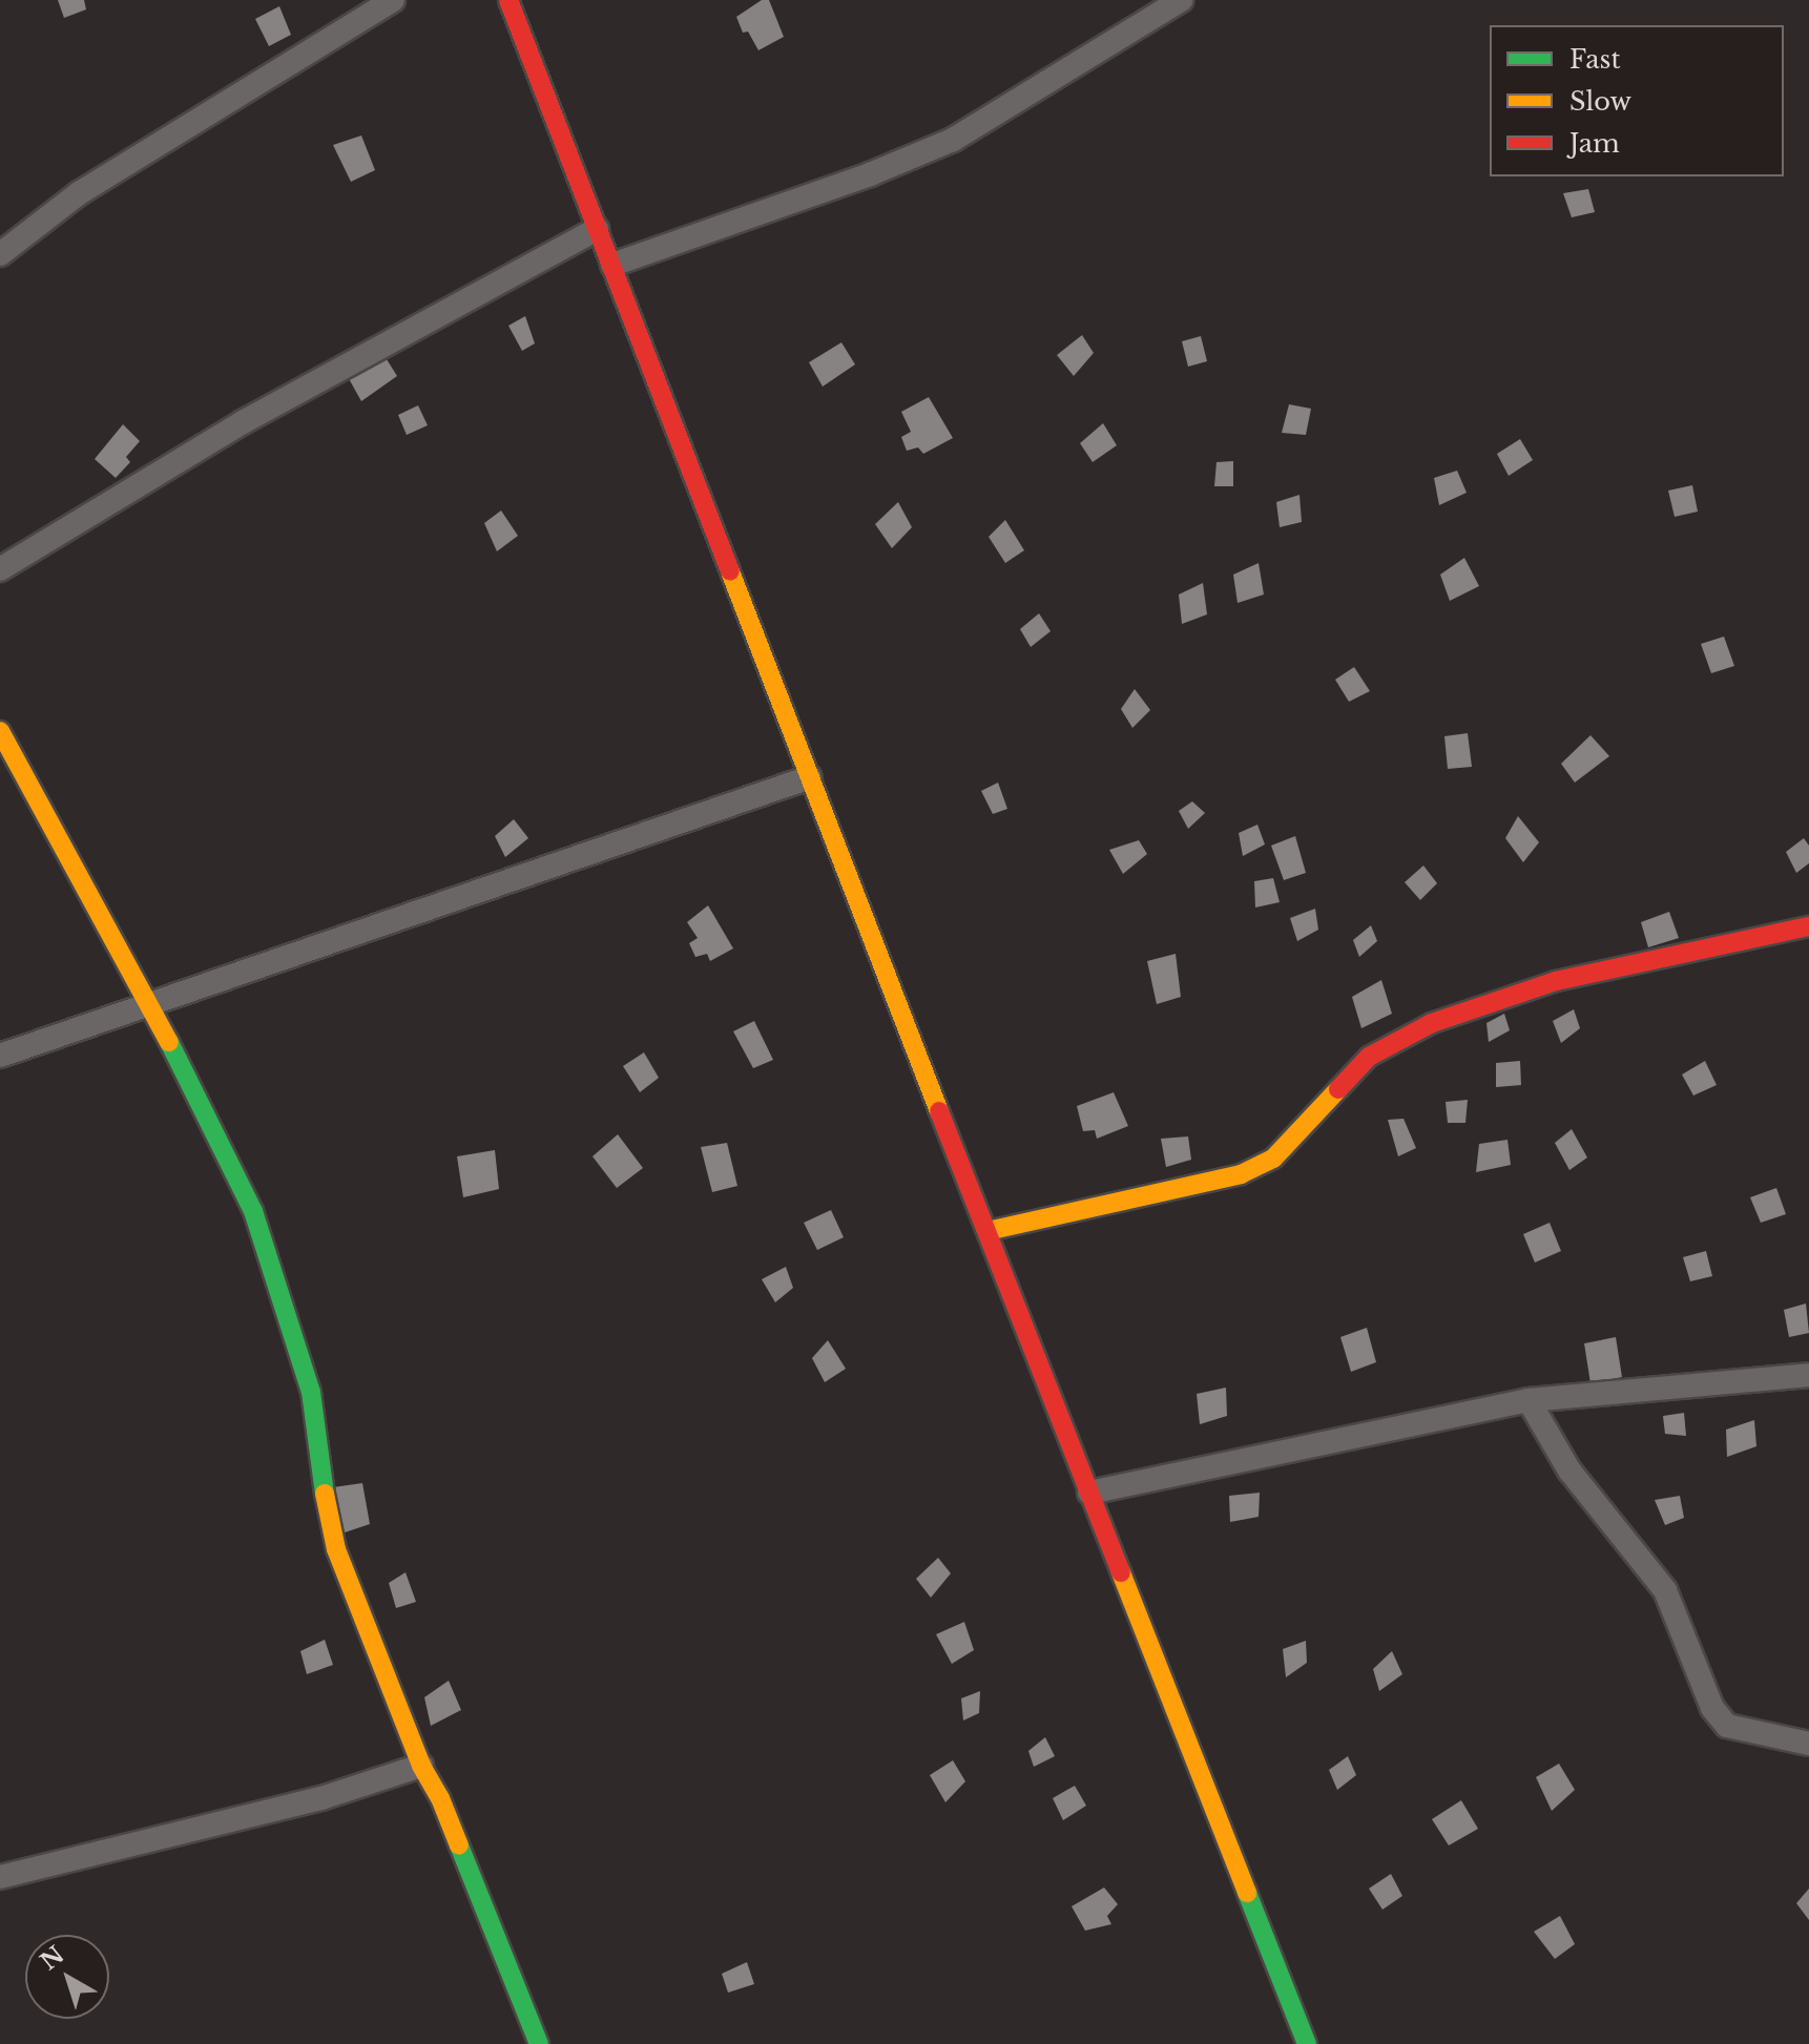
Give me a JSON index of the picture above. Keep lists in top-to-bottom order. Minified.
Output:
{"legend":["Fast","Slow","Jam"],"north":"top left"}
